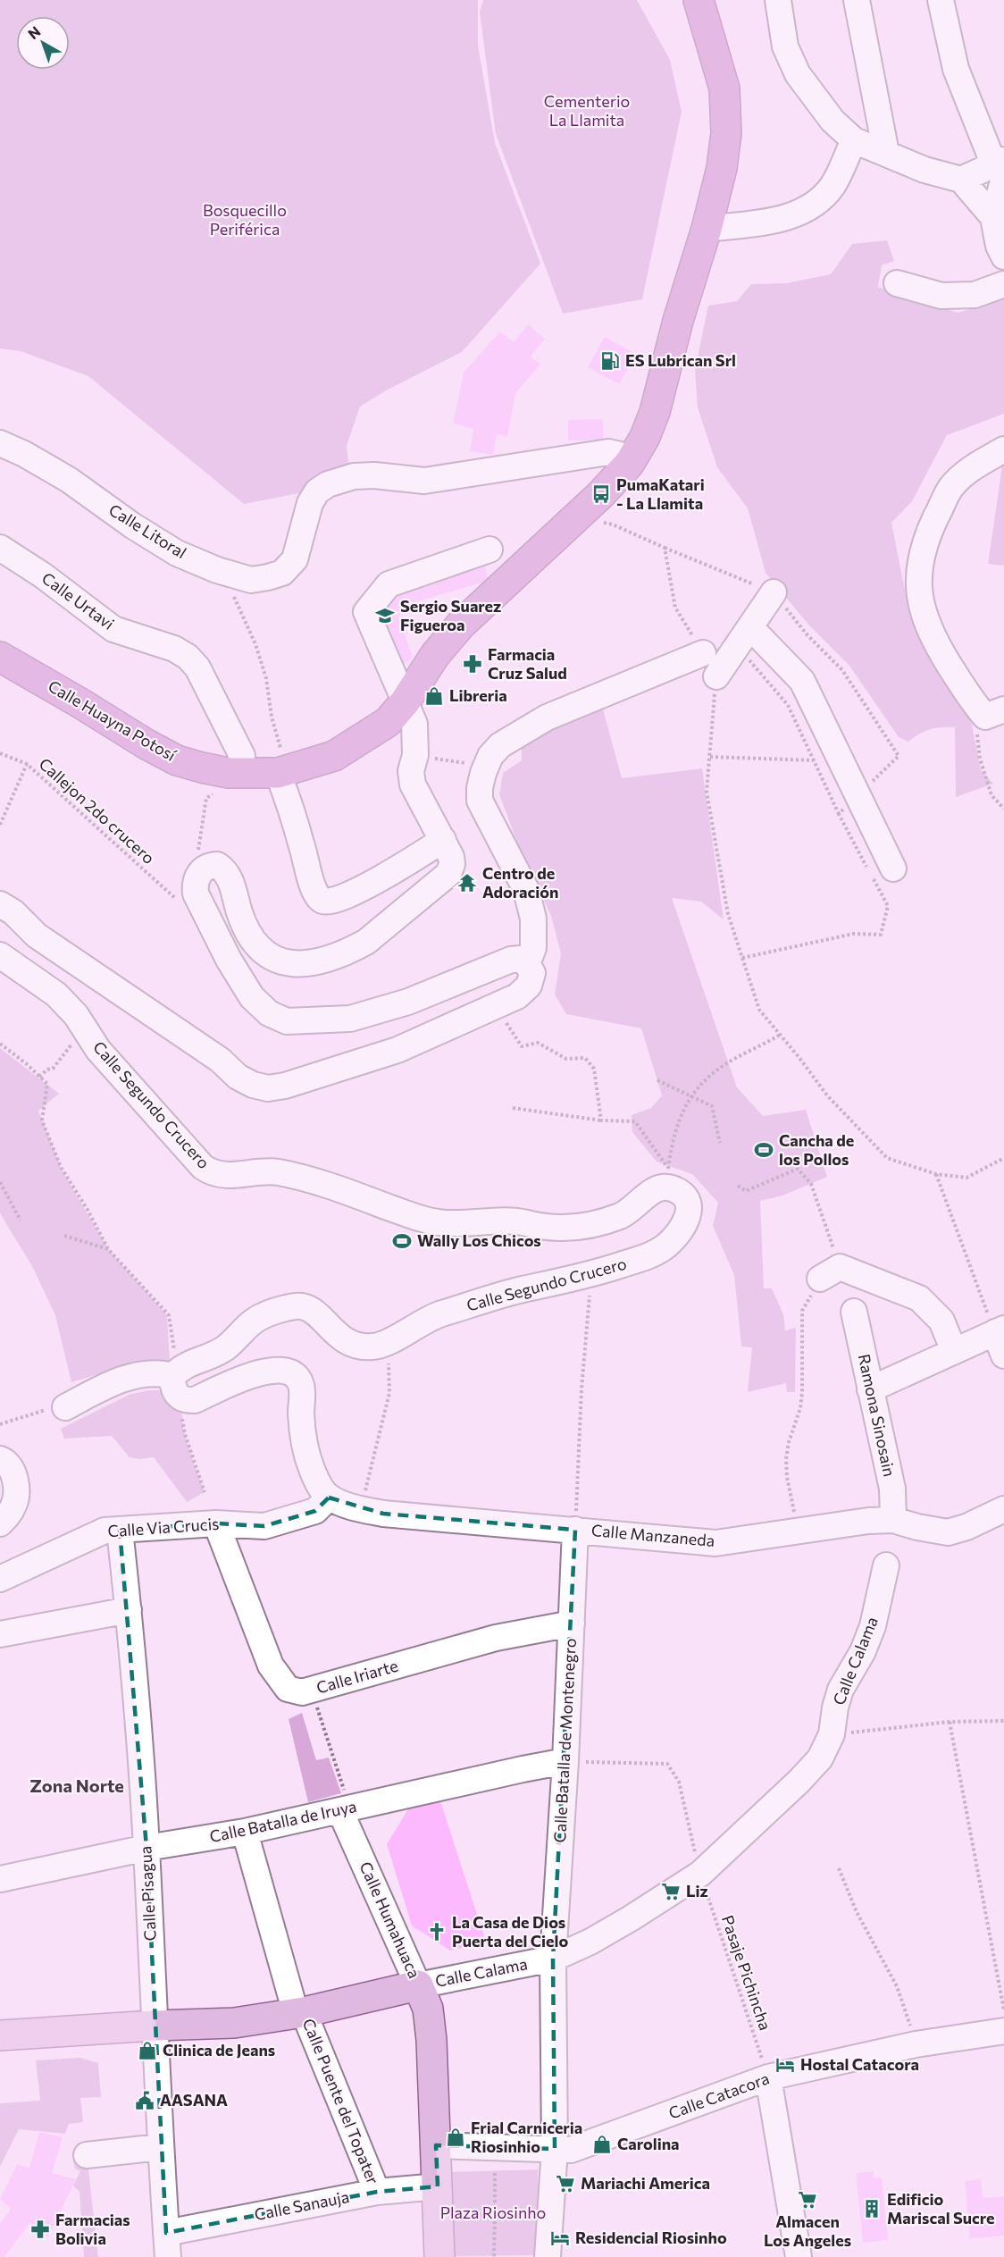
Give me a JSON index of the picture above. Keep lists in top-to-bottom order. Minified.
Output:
{"streets":{"highway":["Calle Huayna Potosí"],"main road":["Calle Calama","Calle Humahuaca"],"street":["Calle Litoral","Calle Urtavi","Calle Segundo Crucero","Ramona Sinosain","Calle Via Crucis","Calle Manzaneda","Calle Iriarte","Calle Batalla de Montenegro","Calle Batalla de Iruya","Calle Pisagua","Calle Catacora","Calle Puente del Topater","Calle Sanauja"],"path":["Callejon 2do crucero","Pasaje Pichincha"]},"crossings":[["Calle Litoral","Calle Huayna Potosí"],["Calle Urtavi","Calle Huayna Potosí"],["Ramona Sinosain","Calle Manzaneda"],["Calle Via Crucis","Calle Manzaneda"],["Calle Via Crucis","Calle Iriarte"],["Calle Via Crucis","Calle Pisagua"],["Calle Manzaneda","Calle Batalla de Montenegro"],["Calle Calama","Calle Batalla de Montenegro"],["Calle Calama","Calle Pisagua"],["Calle Calama","Calle Humahuaca"],["Calle Calama","Pasaje Pichincha"],["Calle Calama","Calle Puente del Topater"],["Calle Iriarte","Calle Batalla de Montenegro"],["Calle Batalla de Montenegro","Calle Batalla de Iruya"],["Calle Batalla de Montenegro","Pasaje Pichincha"],["Calle Batalla de Montenegro","Calle Catacora"],["Calle Batalla de Iruya","Calle Pisagua"],["Calle Batalla de Iruya","Calle Humahuaca"],["Calle Batalla de Iruya","Pasaje Pichincha"],["Calle Batalla de Iruya","Calle Puente del Topater"],["Calle Pisagua","Calle Sanauja"],["Calle Humahuaca","Calle Catacora"],["Calle Humahuaca","Calle Sanauja"],["Pasaje Pichincha","Calle Catacora"],["Calle Puente del Topater","Calle Sanauja"]],"districts":["Zona Norte"],"parks":["Cementerio La Llamita","Bosquecillo Periférica","Plaza Riosinho"],"places":{"fuel station":["ES Lubrican Srl"],"bus stop":["PumaKatari - La Llamita"],"school or university":["Sergio Suarez Figueroa"],"pharmacy":["Farmacia Cruz Salud","Farmacias Bolivia"],"shop":["Libreria","Clinica de Jeans","Frial Carniceria Riosinhio","Carolina"],"temple":["Centro de Adoración"],"sports":["Cancha de los Pollos","Wally Los Chicos"],"supermarket":["Liz","Mariachi America","Almacen Los Angeles"],"church":["La Casa de Dios Puerta del Cielo"],"hotel":["Hostal Catacora","Residencial Riosinho"],"public building":["AASANA"],"building":["Edificio Mariscal Sucre"]},"north":"top left"}
